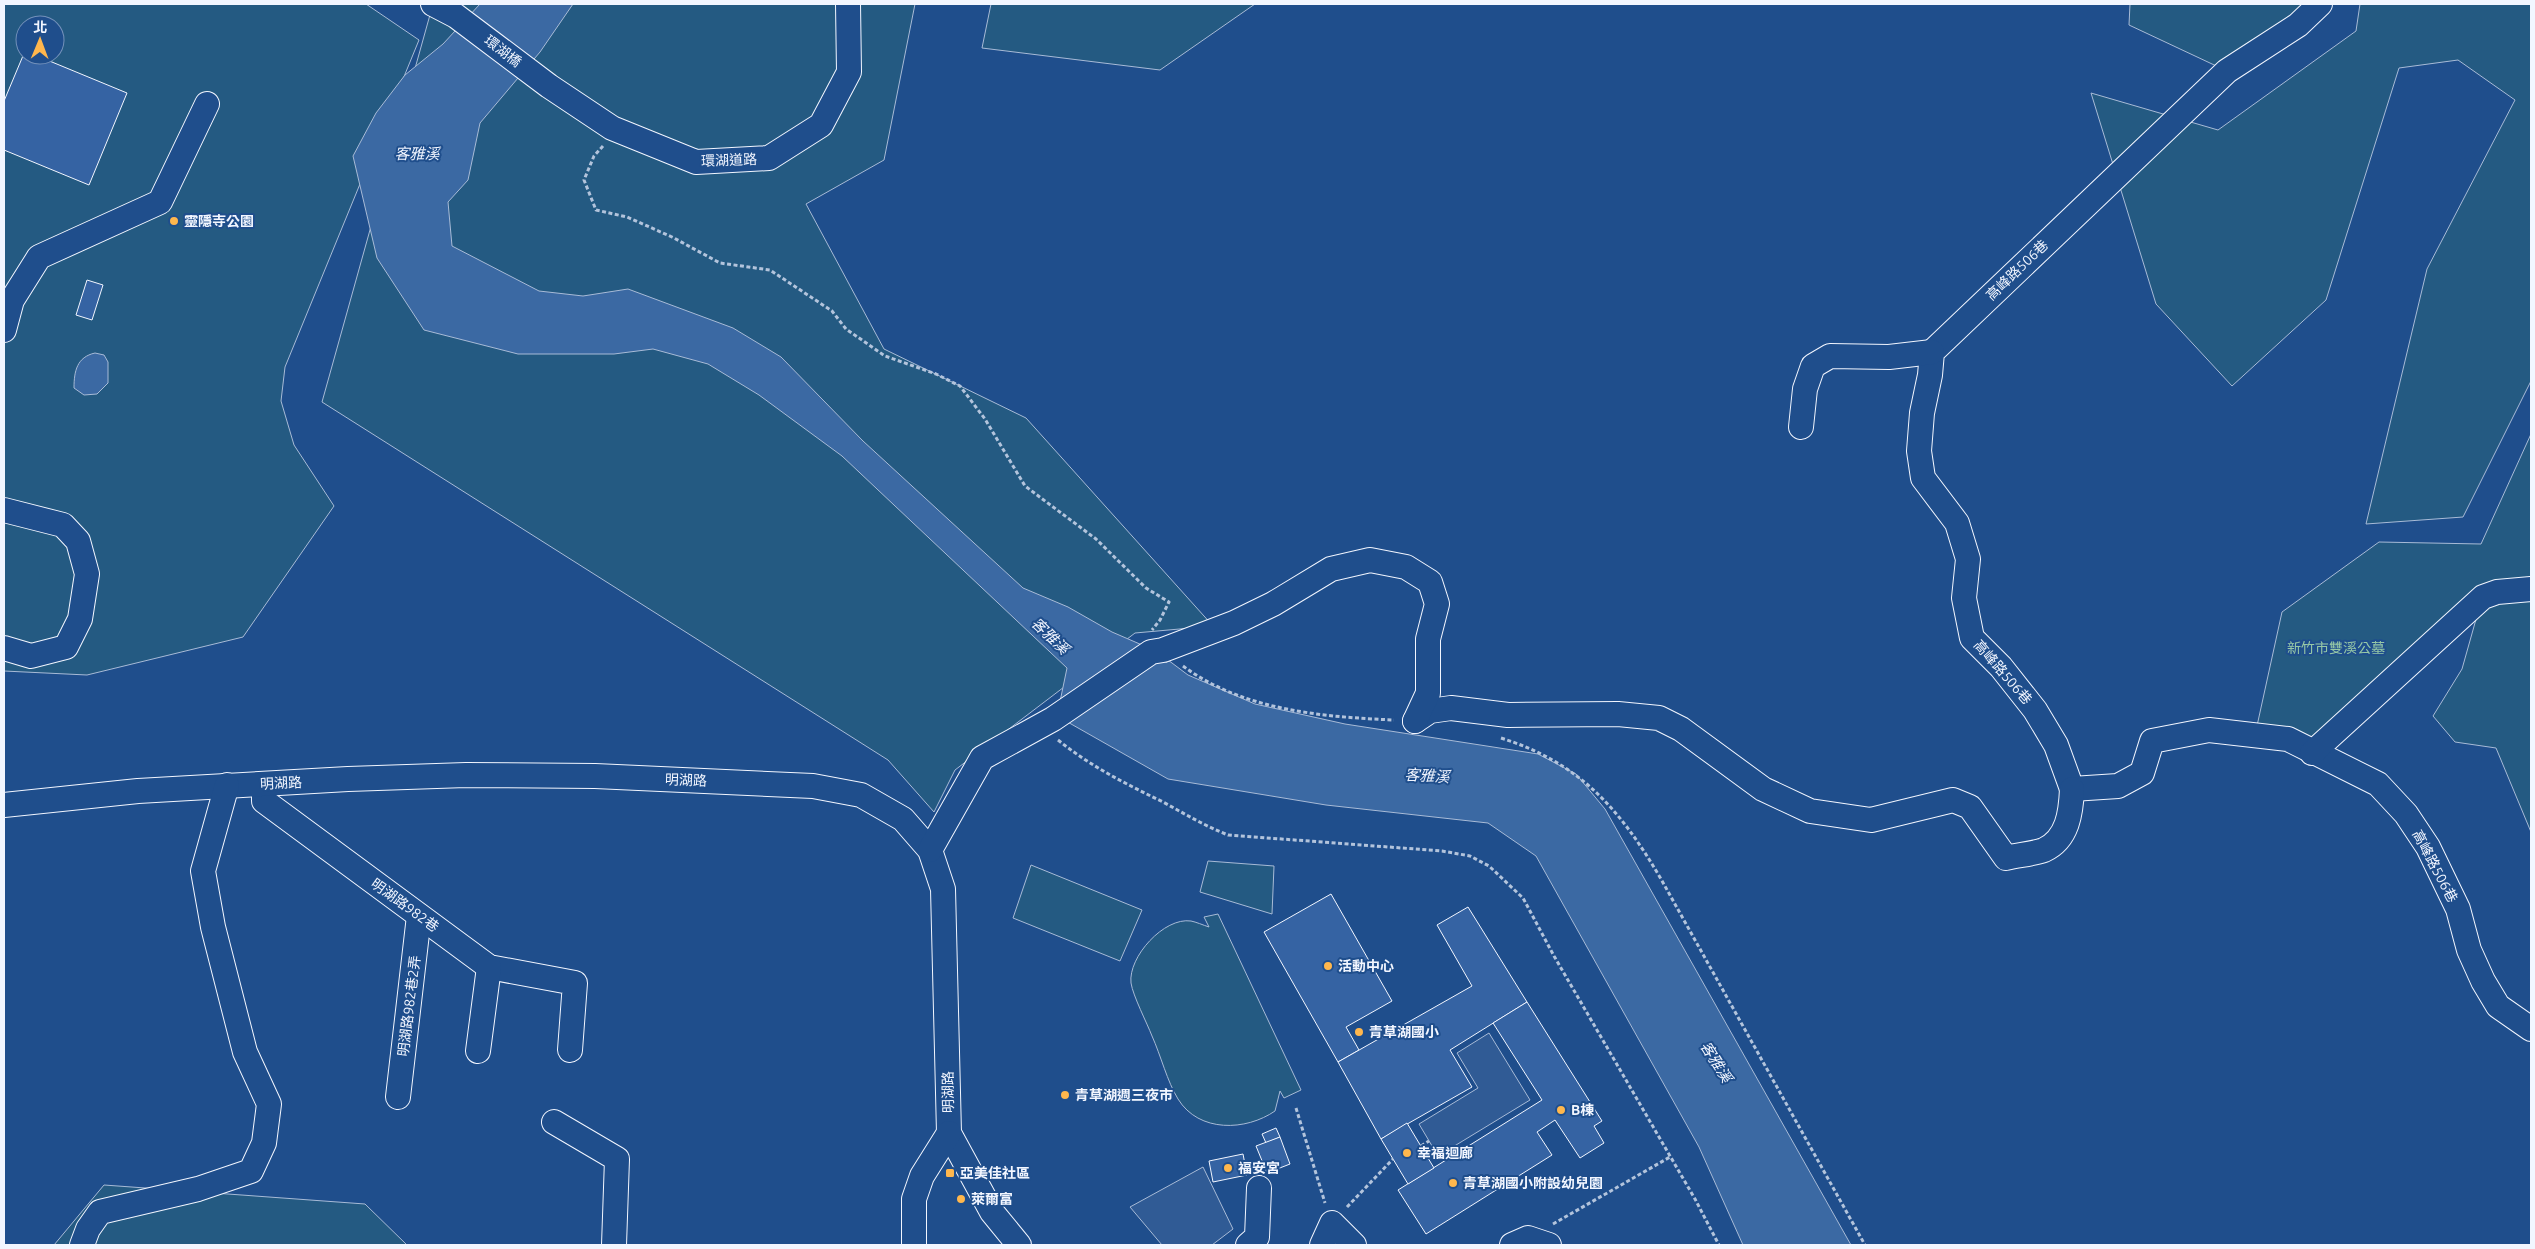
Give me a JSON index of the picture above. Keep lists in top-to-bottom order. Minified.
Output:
{"streets":{"street":["環湖橋","環湖道路","高峰路506巷","明湖路","明湖路982巷","明湖路982巷2弄"]},"crossings":[["環湖橋","環湖道路"],["明湖路","明湖路982巷"],["明湖路982巷","明湖路982巷2弄"]],"water":["客雅溪"],"parks":["新竹市雙溪公墓"],"places":{"other":["靈隱寺公園","活動中心","青草湖國小","青草湖週三夜市","B棟","幸福迴廊","福安宮","青草湖國小附設幼兒園","萊爾富"],"transit":["亞美佳社區"]},"north":"top"}
